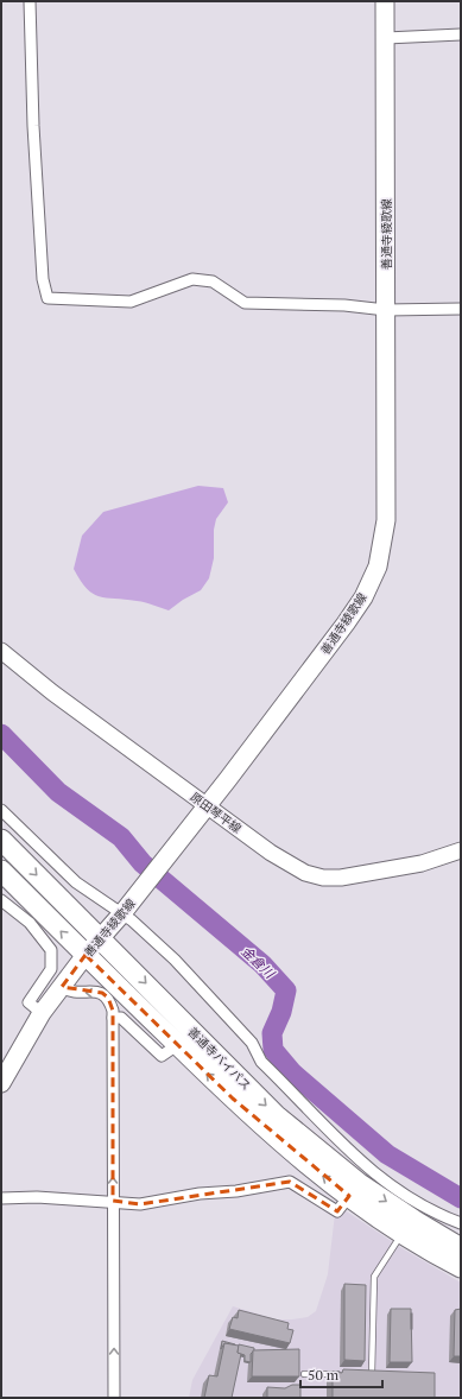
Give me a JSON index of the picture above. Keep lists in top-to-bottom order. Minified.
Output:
{"streets":{"highway":["善通寺バイパス"],"main road":["善通寺綾歌線","原田琴平線"]},"crossings":[["善通寺綾歌線","原田琴平線"],["善通寺綾歌線","善通寺バイパス"]],"water":["金倉川"],"scale_bar":"50 m"}
